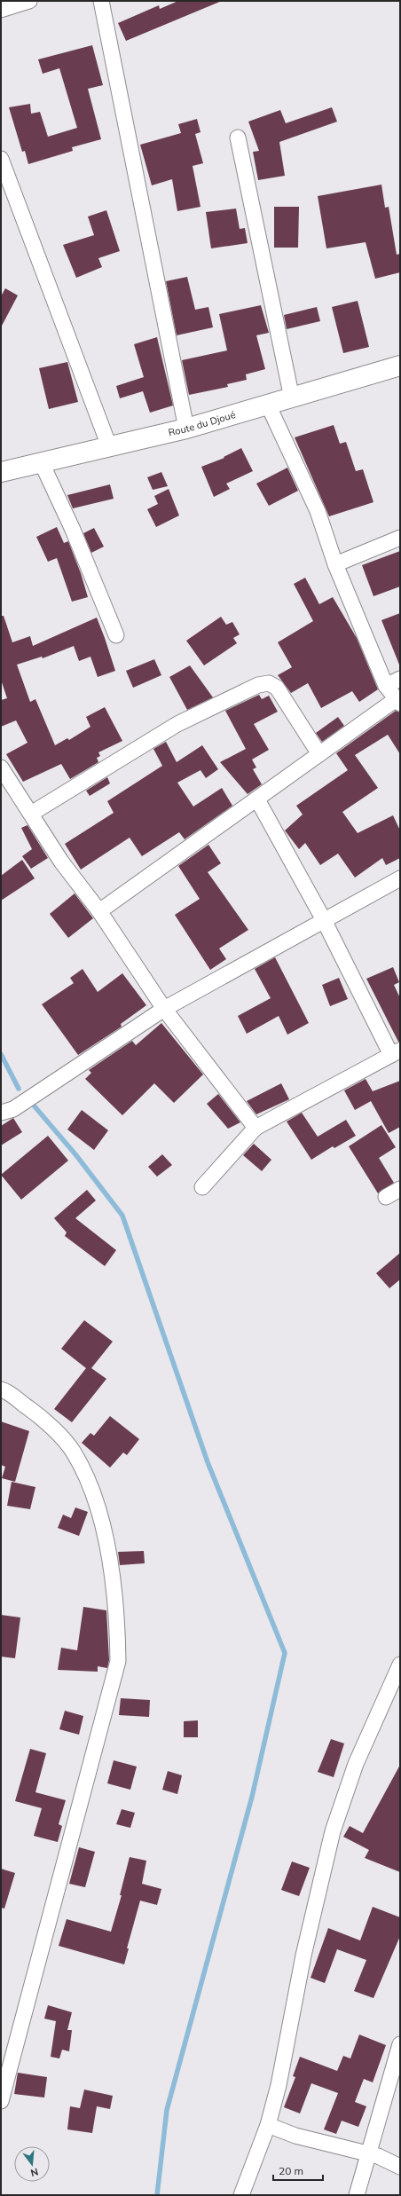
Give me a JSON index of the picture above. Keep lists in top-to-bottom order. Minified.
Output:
{"streets":{"main road":["Route du Djoué"]},"scale_bar":"20 m","north":"bottom"}
